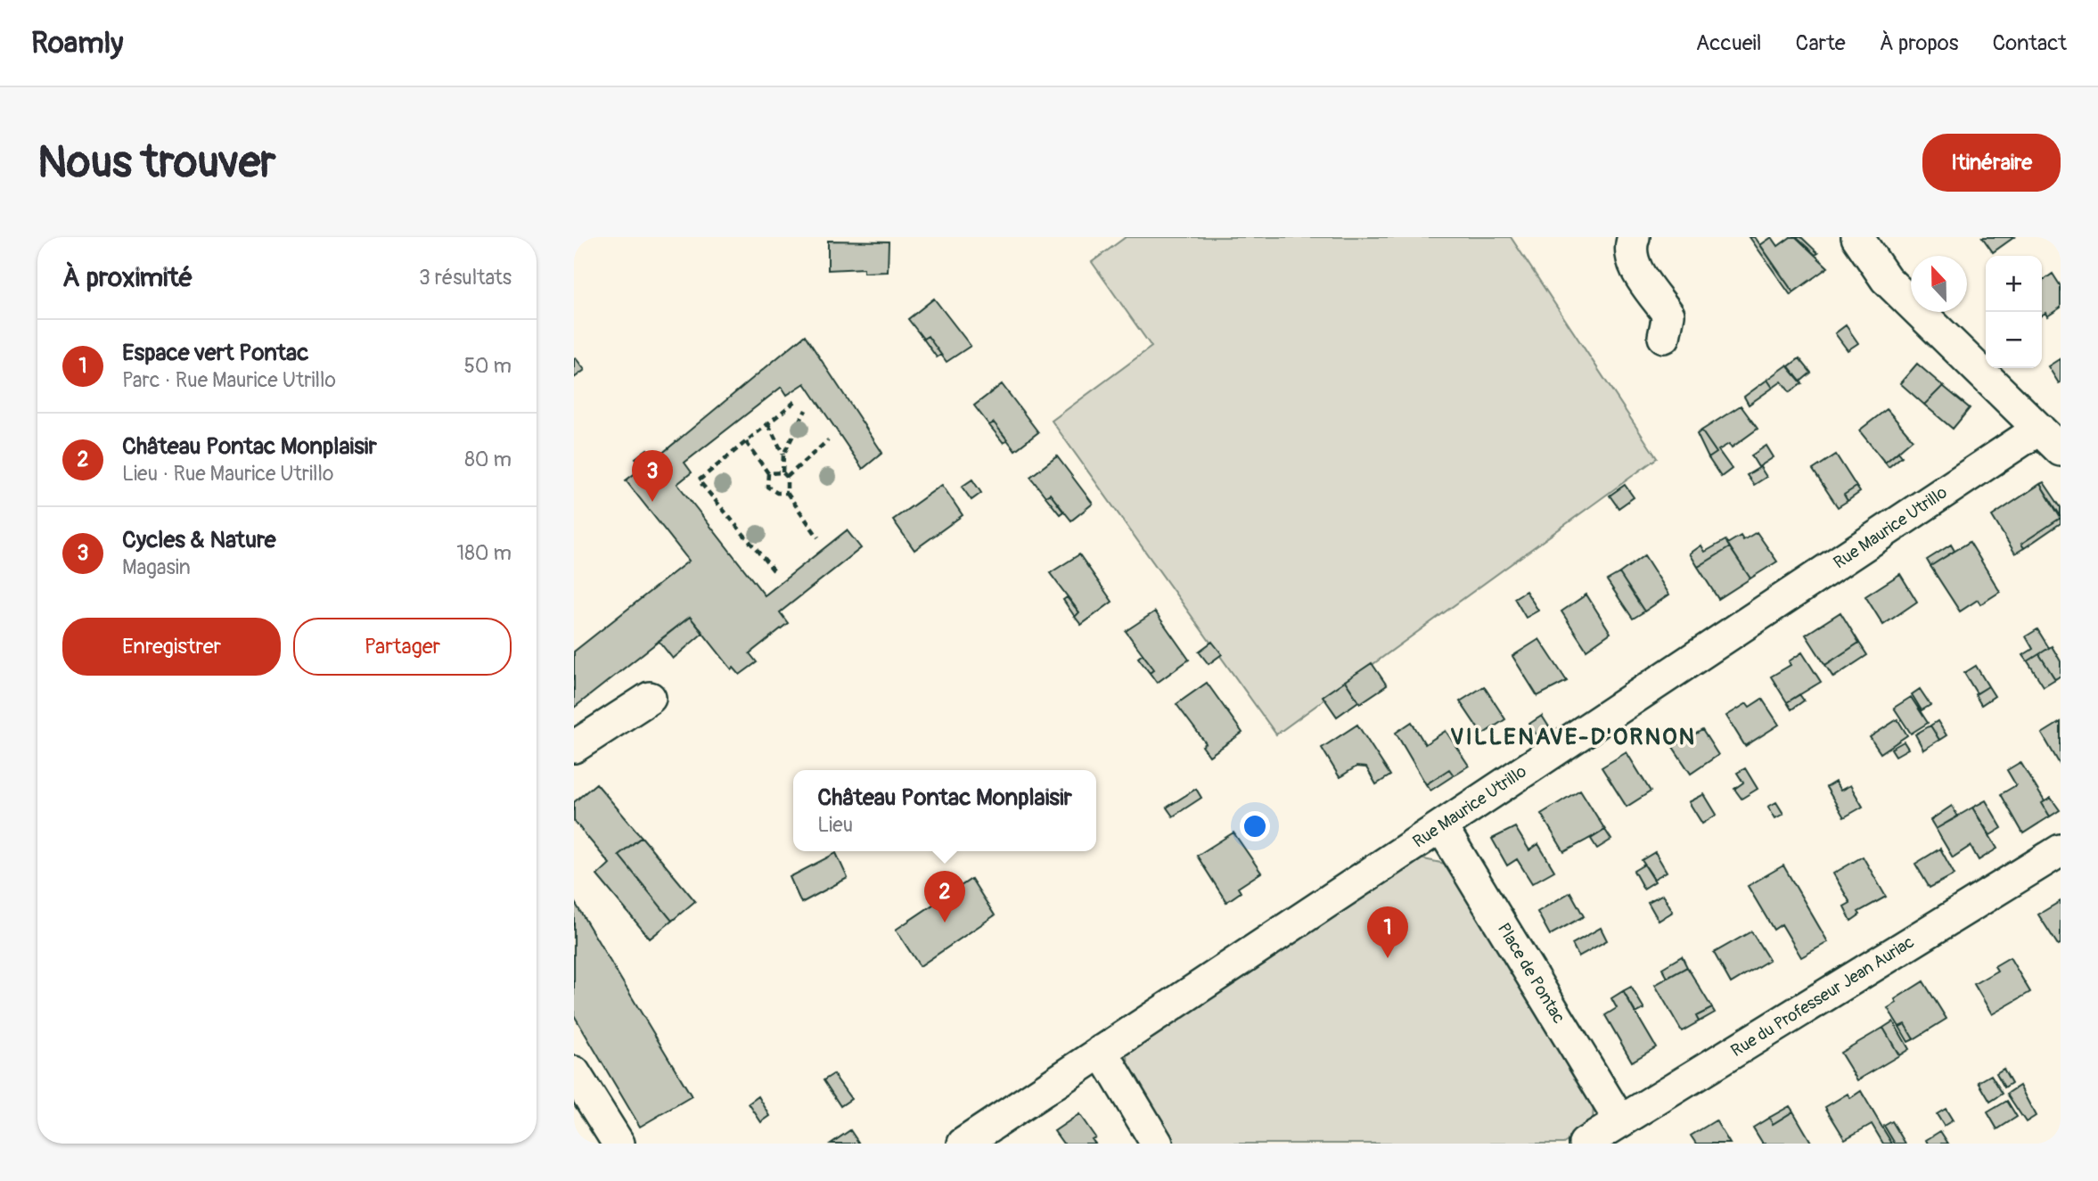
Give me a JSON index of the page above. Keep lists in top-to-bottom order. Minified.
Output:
{"streets":{"street":["Rue Maurice Utrillo","Place de Pontac","Rue du Professeur Jean Auriac"]},"crossings":[["Rue Maurice Utrillo","Place de Pontac"],["Place de Pontac","Rue du Professeur Jean Auriac"]],"districts":["VILLENAVE-D'ORNON"],"north":"top","page":{"header":"Roamly","nav":["Accueil","Carte","À propos","Contact"],"buttons":["Itinéraire",["Enregistrer","Partager"]],"title":"Nous trouver","heading":["À proximité","3 résultats"],"map_buttons":["+","−"],"list":[{"mark":"1","name":"Espace vert Pontac","note":"Parc · Rue Maurice Utrillo","value":"50 m"},{"mark":"2","name":"Château Pontac Monplaisir","note":"Lieu · Rue Maurice Utrillo","value":"80 m"},{"mark":"3","name":"Cycles & Nature","note":"Magasin","value":"180 m"}],"pins":["3","2","1"],"popup":["Château Pontac Monplaisir","Lieu"]}}
